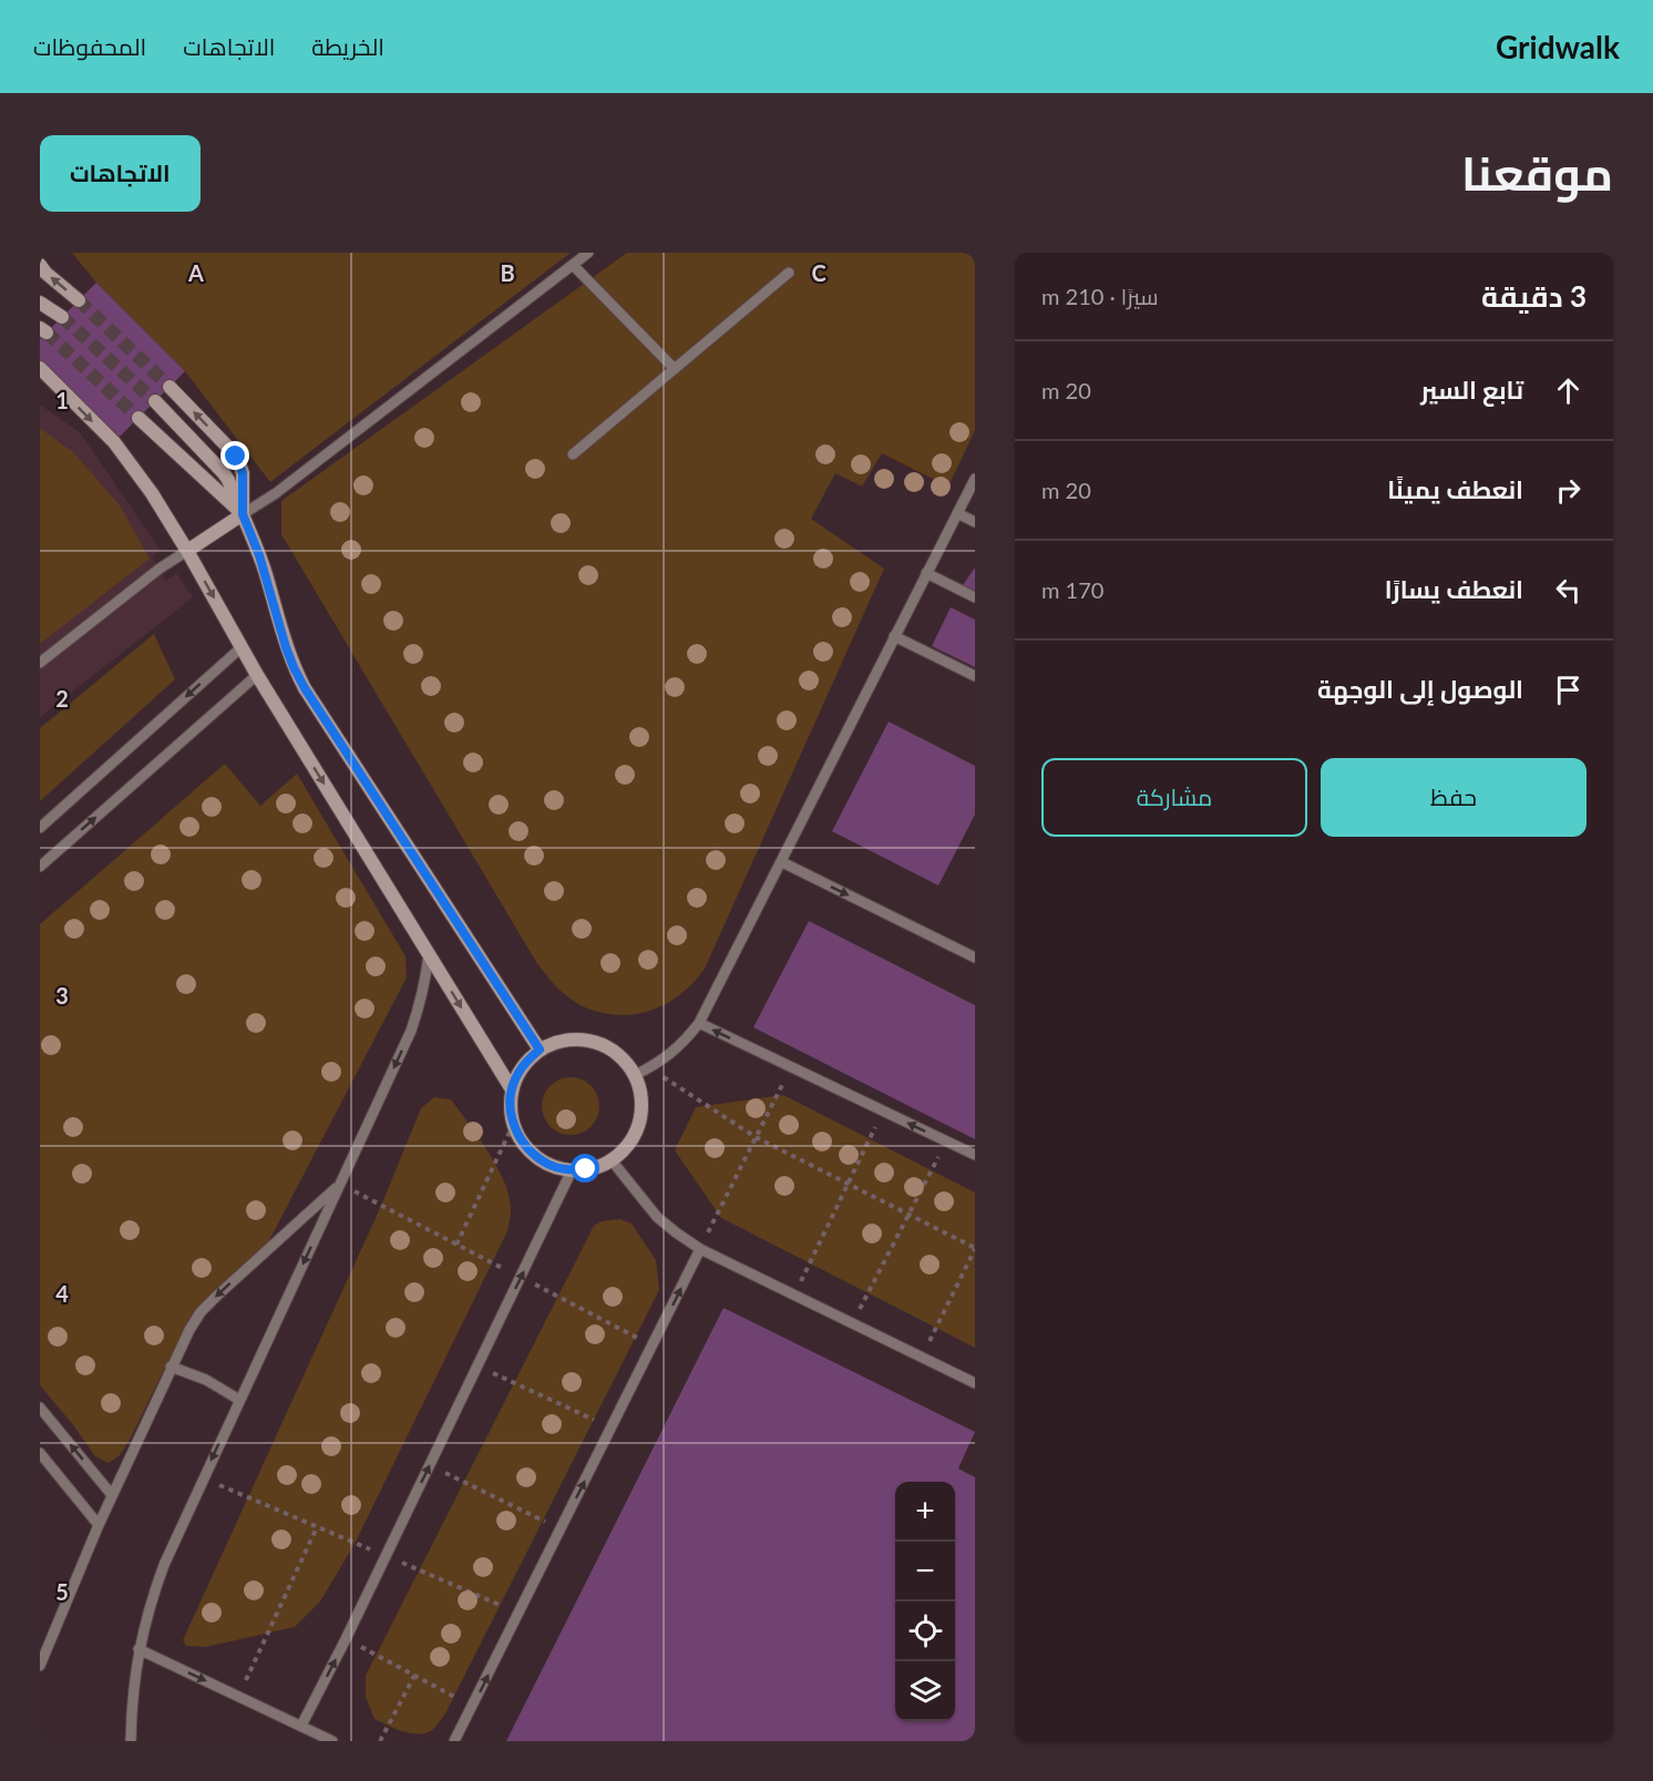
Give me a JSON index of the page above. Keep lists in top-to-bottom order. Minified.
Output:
{"page":{"header":"Gridwalk","nav":["الخريطة","الاتجاهات","المحفوظات"],"title":"موقعنا","buttons":["الاتجاهات",["حفظ","مشاركة"]],"heading":["3 دقيقة","سيرًا · 210 m"],"list":[["تابع السير","20 m"],["انعطف يمينًا","20 m"],["انعطف يسارًا","170 m"],"الوصول إلى الوجهة"],"map_buttons":["+","−"]},"grid":{"columns":["A","B","C"],"rows":["1","2","3","4","5"]}}
